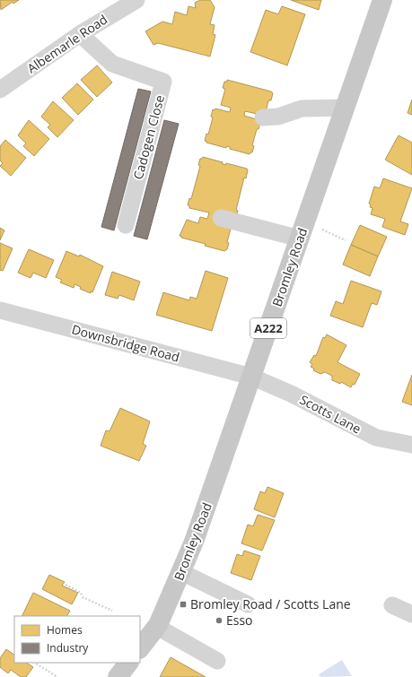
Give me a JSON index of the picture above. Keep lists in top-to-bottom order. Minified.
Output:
{"streets":{"main road":["Bromley Road","A222"],"street":["Albemarle Road","Cadogen Close","Downsbridge Road","Scotts Lane"]},"crossings":[["Albemarle Road","Cadogen Close"],["Bromley Road","Downsbridge Road"],["Bromley Road","Scotts Lane"],["Downsbridge Road","Scotts Lane"]],"places":{"transit":["Bromley Road / Scotts Lane"],"other":["Esso"]},"legend":["Homes","Industry"]}
